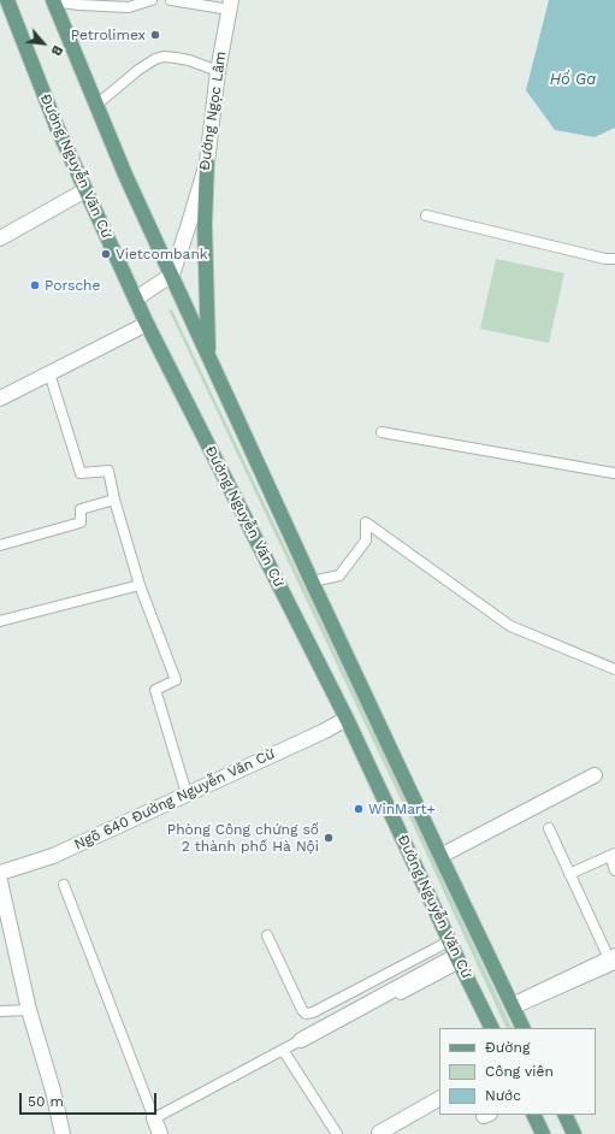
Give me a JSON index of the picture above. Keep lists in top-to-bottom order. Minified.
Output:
{"streets":{"main road":["Đường Nguyễn Văn Cừ"],"street":["Đường Ngọc Lâm","Ngõ 640 Đường Nguyễn Văn Cừ"]},"crossings":[["Đường Ngọc Lâm","Đường Nguyễn Văn Cừ"],["Đường Nguyễn Văn Cừ","Ngõ 640 Đường Nguyễn Văn Cừ"]],"water":["Hồ Ga"],"places":["Petrolimex","Vietcombank","Porsche","WinMart+","Phòng Công chứng số 2 thành phố Hà Nội"],"legend":["Đường","Công viên","Nước"],"scale_bar":"50 m","north":"bottom right"}
